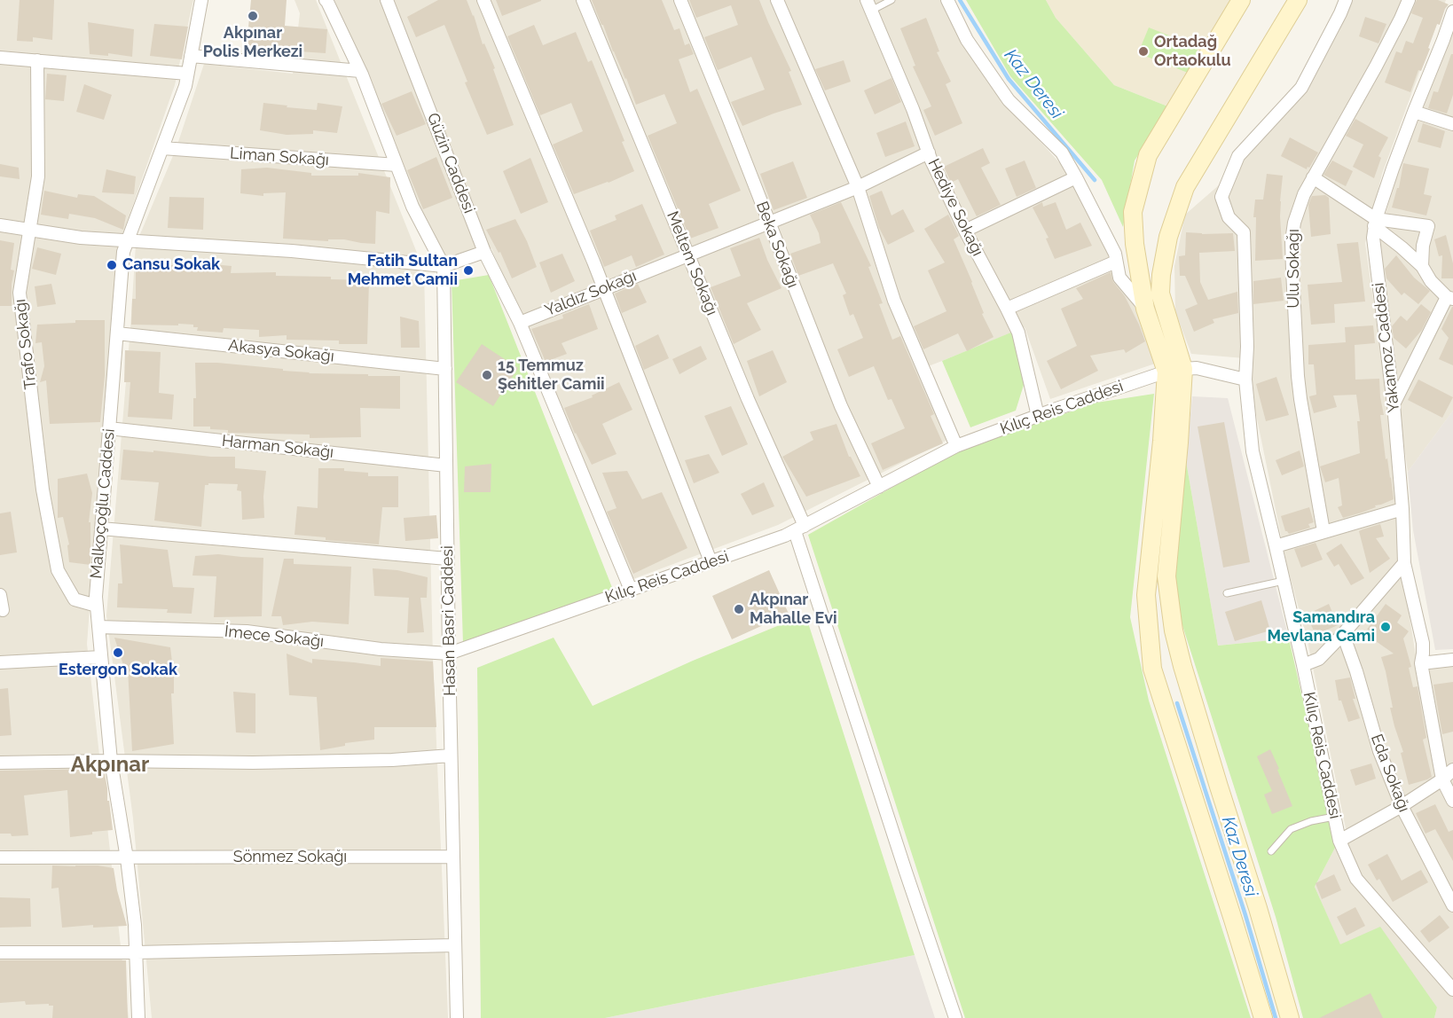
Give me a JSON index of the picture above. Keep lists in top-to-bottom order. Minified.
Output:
{"streets":{"street":["Liman Sokağı","Güzin Caddesi","Hediye Sokağı","Beka Sokağı","Meltem Sokağı","Ulu Sokağı","Yaldız Sokağı","Trafo Sokağı","Yakamoz Caddesi","Akasya Sokağı","Kılıç Reis Caddesi","Harman Sokağı","Malkoçoğlu Caddesi","Hasan Basri Caddesi","İmece Sokağı","Eda Sokağı","Sönmez Sokağı"]},"crossings":[["Liman Sokağı","Malkoçoğlu Caddesi"],["Güzin Caddesi","Yaldız Sokağı"],["Hediye Sokağı","Yaldız Sokağı"],["Hediye Sokağı","Kılıç Reis Caddesi"],["Beka Sokağı","Yaldız Sokağı"],["Beka Sokağı","Kılıç Reis Caddesi"],["Meltem Sokağı","Yaldız Sokağı"],["Meltem Sokağı","Kılıç Reis Caddesi"],["Trafo Sokağı","Malkoçoğlu Caddesi"],["Akasya Sokağı","Malkoçoğlu Caddesi"],["Akasya Sokağı","Hasan Basri Caddesi"],["Kılıç Reis Caddesi","Hasan Basri Caddesi"],["Kılıç Reis Caddesi","İmece Sokağı"],["Harman Sokağı","Malkoçoğlu Caddesi"],["Harman Sokağı","Hasan Basri Caddesi"],["Malkoçoğlu Caddesi","İmece Sokağı"],["Malkoçoğlu Caddesi","Sönmez Sokağı"],["Hasan Basri Caddesi","İmece Sokağı"],["Hasan Basri Caddesi","Sönmez Sokağı"]],"districts":["Akpınar"],"water":["Kaz Deresi"],"places":["Akpınar Polis Merkezi","Ortadağ Ortaokulu","Cansu Sokak","Fatih Sultan Mehmet Camii","15 Temmuz Şehitler Camii","Akpınar Mahalle Evi","Samandıra Mevlana Cami","Estergon Sokak"]}
